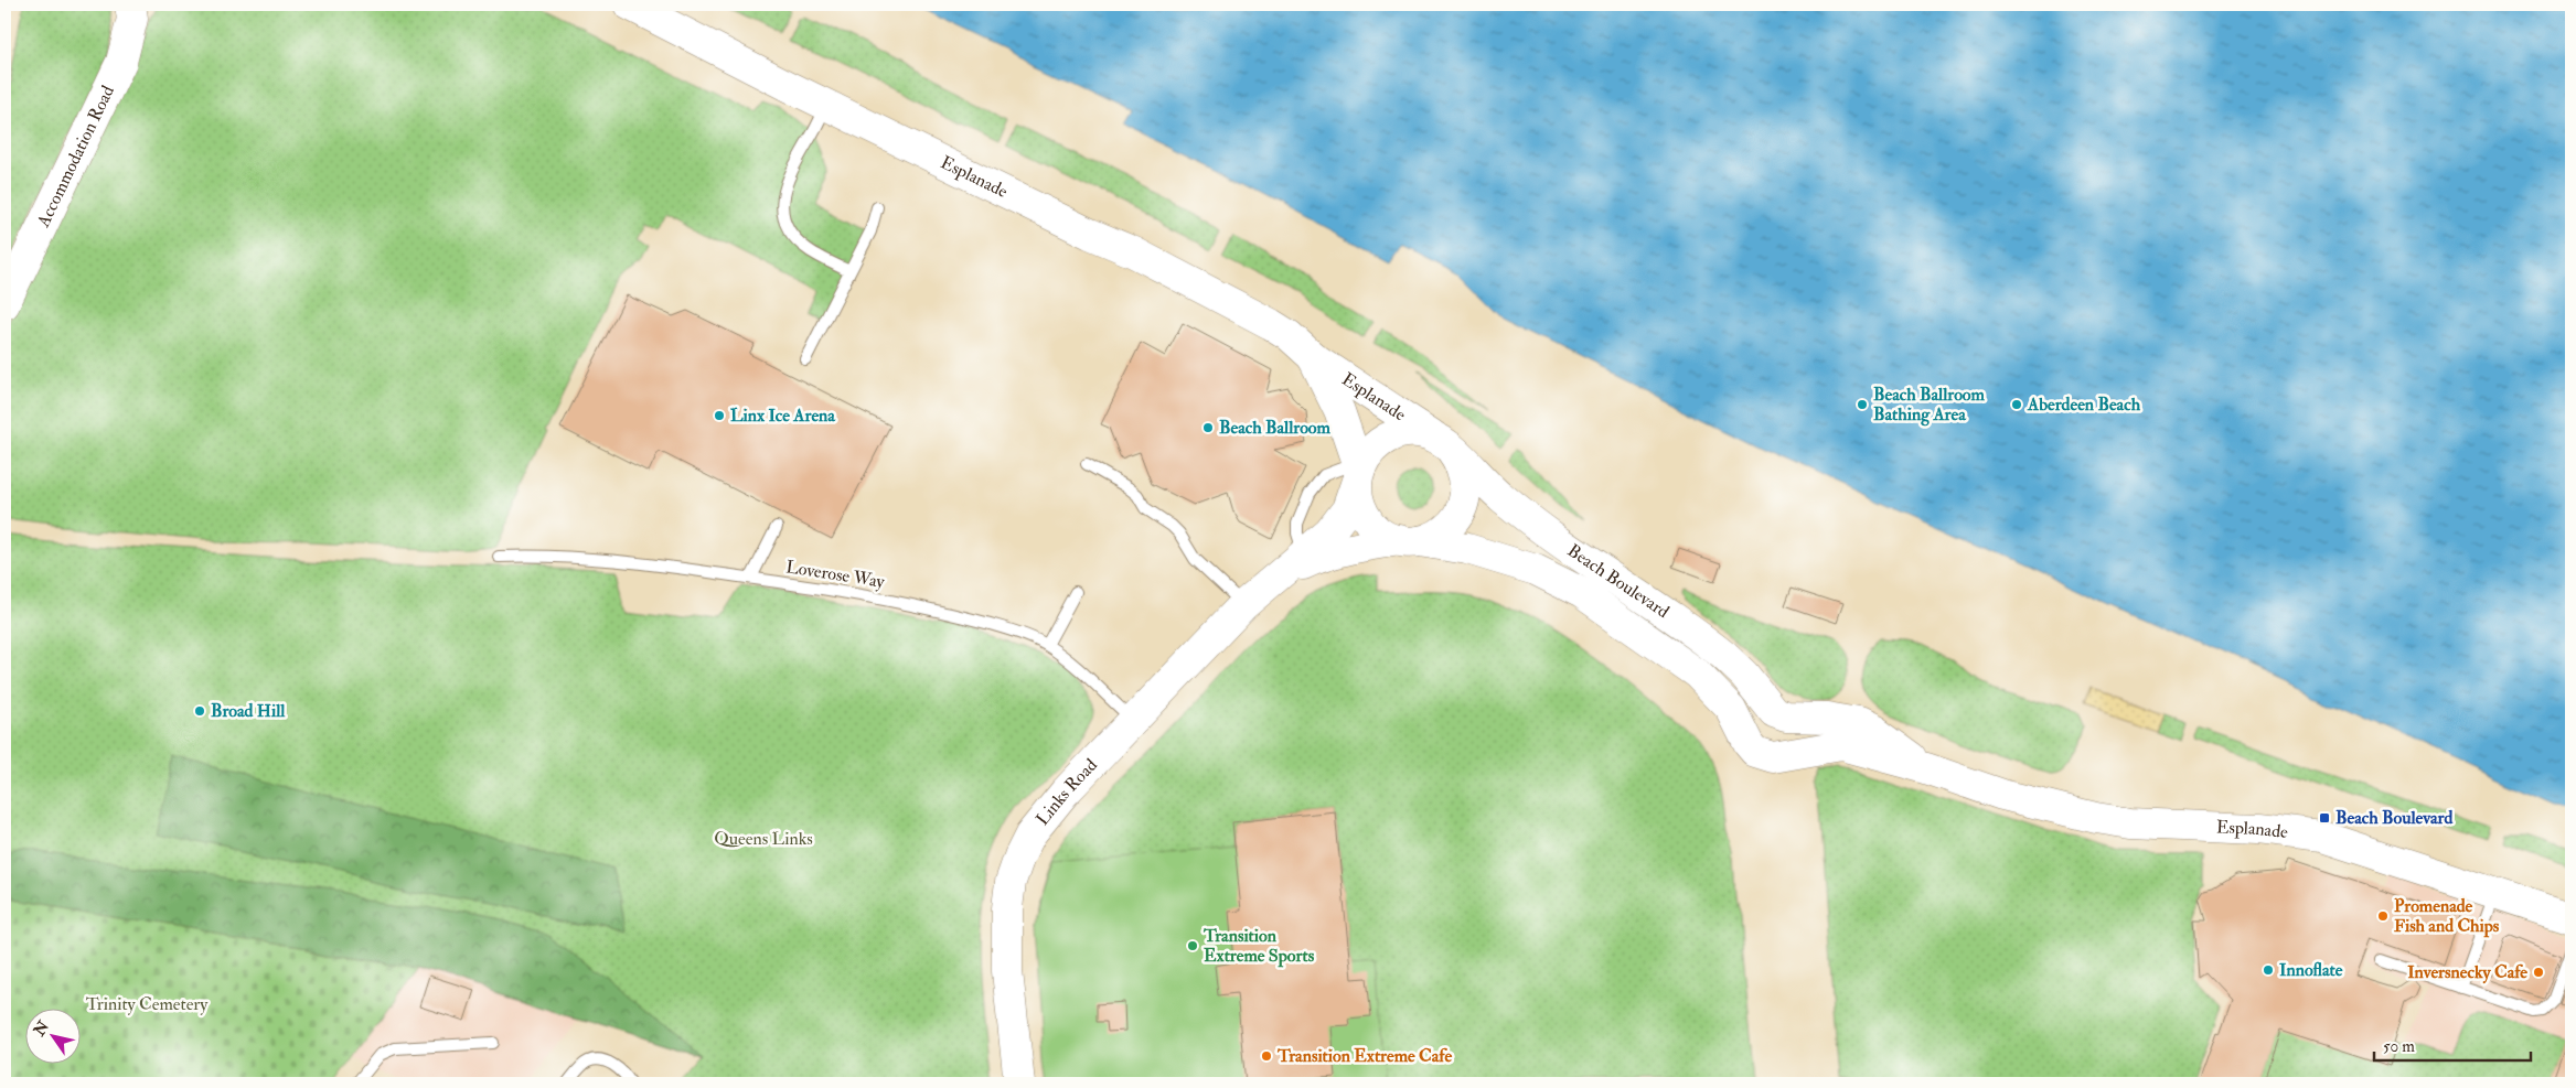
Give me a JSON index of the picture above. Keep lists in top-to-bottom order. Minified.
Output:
{"streets":{"street":["Accommodation Road","Esplanade","Beach Boulevard","Links Road"],"lane":["Loverose Way"]},"crossings":[["Esplanade","Beach Boulevard"],["Esplanade","Links Road"],["Loverose Way","Links Road"],["Beach Boulevard","Links Road"]],"parks":["Queens Links","Trinity Cemetery"],"places":{"other":["Beach Ballroom Bathing Area","Aberdeen Beach","Linx Ice Arena","Beach Ballroom","Broad Hill","Promenade Fish and Chips","Transition Extreme Sports","Innoflate","Inversnecky Cafe","Transition Extreme Cafe"],"transit":["Beach Boulevard"]},"scale_bar":"50 m","north":"top left"}
